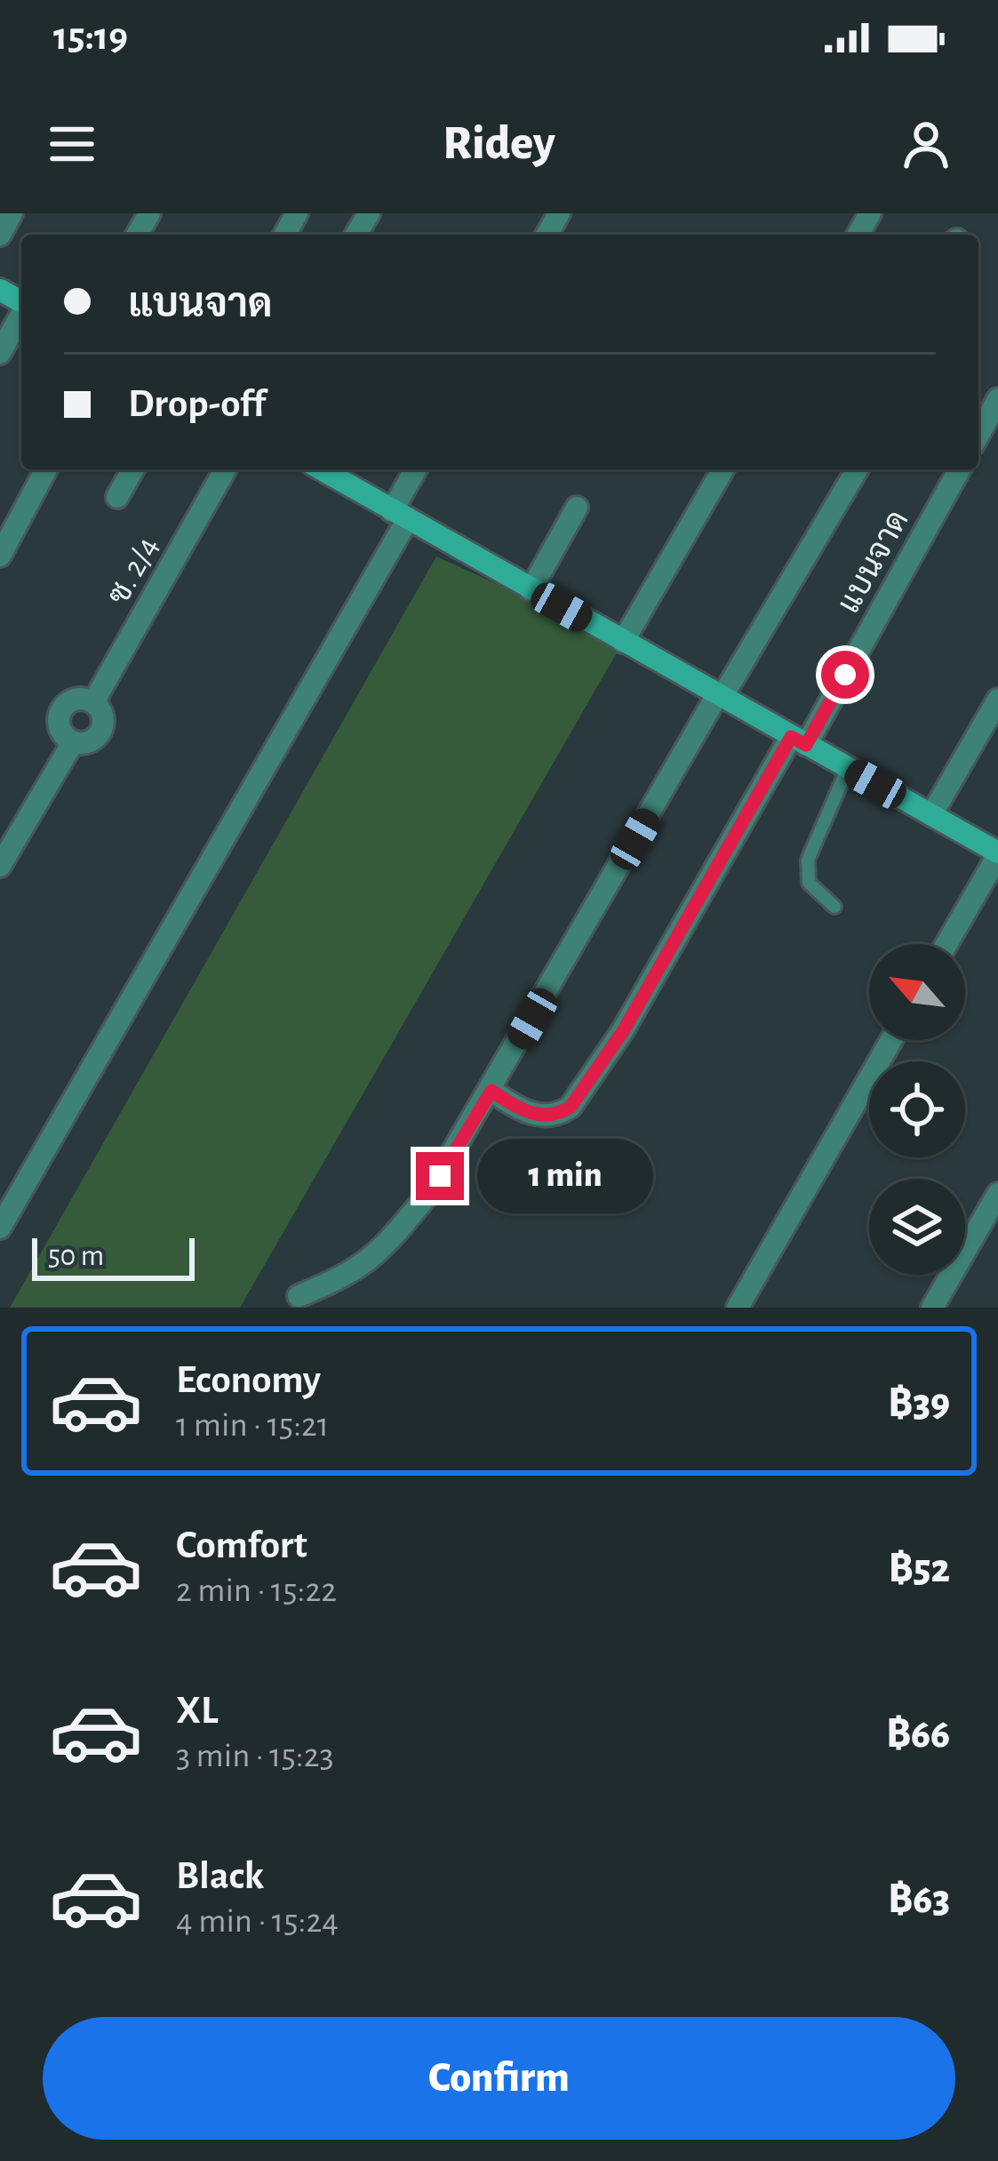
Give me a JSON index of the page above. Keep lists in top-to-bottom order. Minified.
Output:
{"streets":{"street":["แบนจาด","ซ. 2/4"]},"scale_bar":"50 m","north":"top left","page":{"status":"15:19","header":"Ridey","banner":["แบนจาด","Drop-off"],"bubble":"1 min","scale":"50 m","list":[{"name":"Economy","note":"1 min · 15:21","value":"฿39"},{"name":"Comfort","note":"2 min · 15:22","value":"฿52"},{"name":"XL","note":"3 min · 15:23","value":"฿66"},{"name":"Black","note":"4 min · 15:24","value":"฿63"}],"buttons":"Confirm"}}
